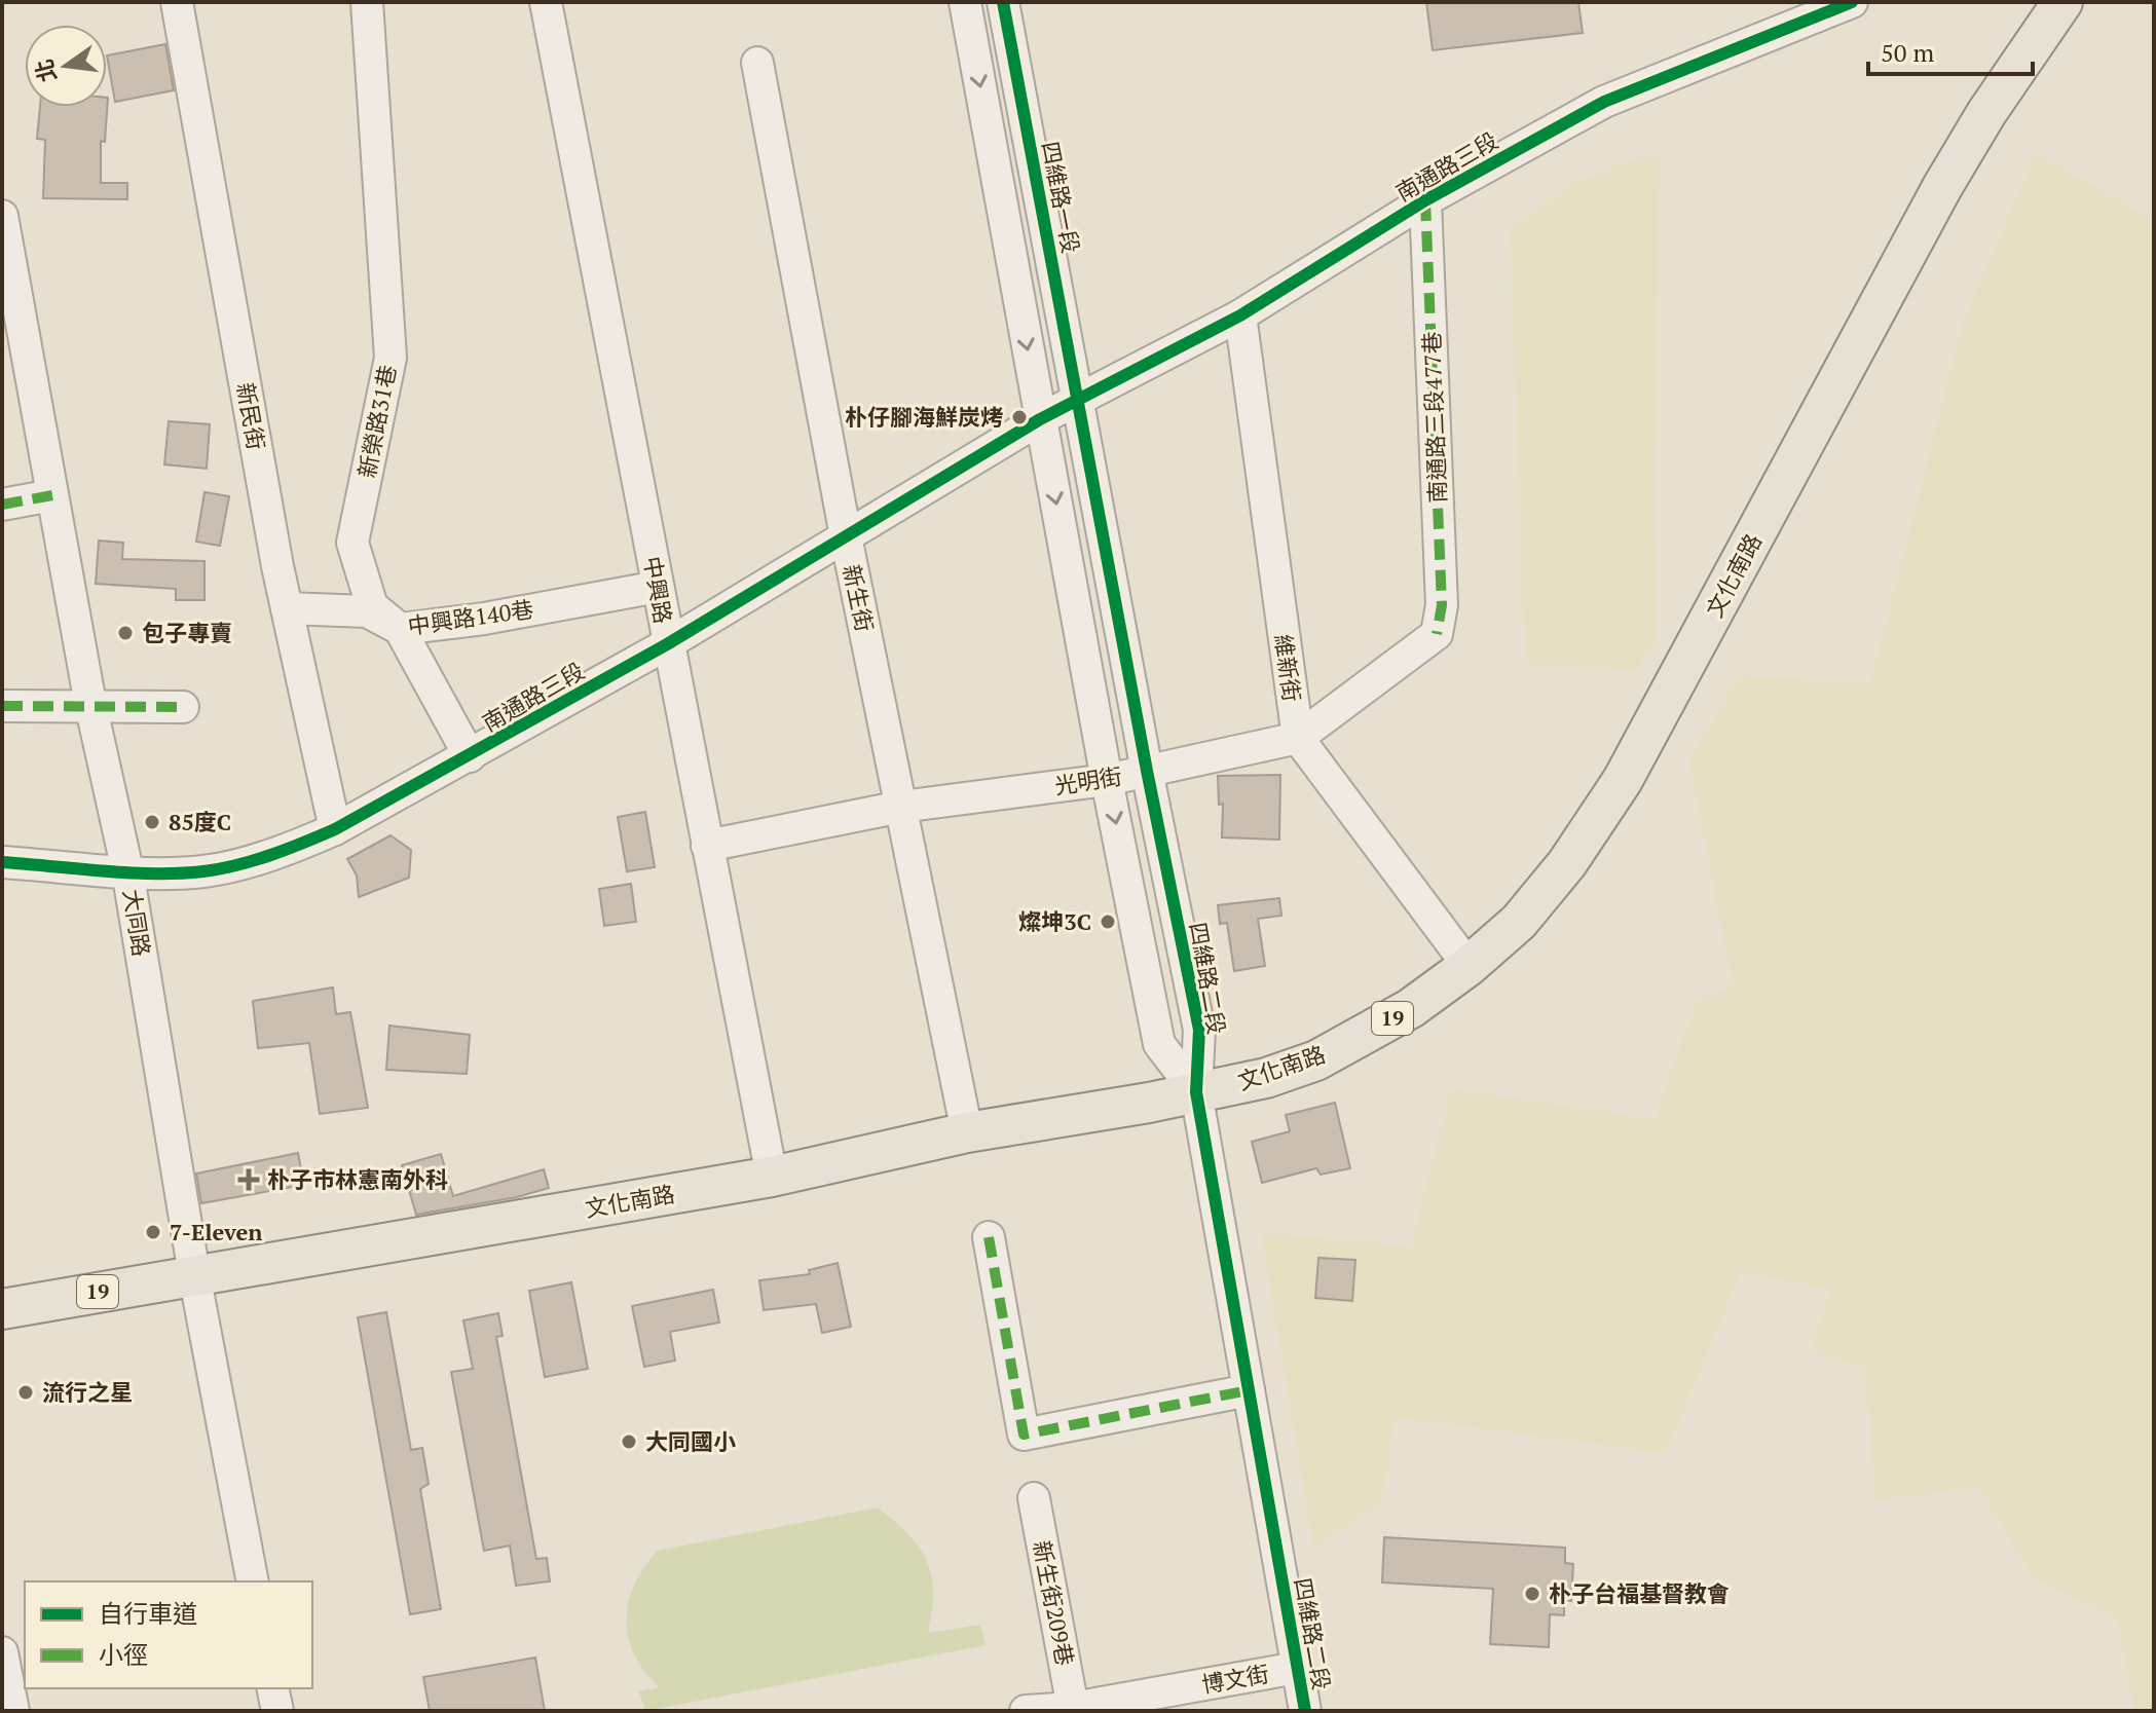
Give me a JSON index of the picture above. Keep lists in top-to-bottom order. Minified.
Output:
{"streets":{"main road":["文化南路","19"],"street":["南通路三段","四維路一段","新民街","南通路三段477巷","新榮路31巷","中興路","新生街","中興路140巷","維新街","光明街","大同路","四維路二段","新生街209巷","博文街"]},"crossings":[["南通路三段","四維路一段"],["南通路三段","新民街"],["南通路三段","南通路三段477巷"],["南通路三段","新榮路31巷"],["南通路三段","中興路"],["南通路三段","新生街"],["南通路三段","維新街"],["南通路三段","大同路"],["南通路三段","四維路二段"],["四維路一段","四維路二段"],["新民街","中興路140巷"],["南通路三段477巷","光明街"],["新榮路31巷","中興路140巷"],["文化南路","中興路"],["文化南路","新生街"],["文化南路","維新街"],["文化南路","大同路"],["文化南路","四維路二段"],["中興路","中興路140巷"],["中興路","光明街"],["新生街","光明街"],["維新街","光明街"],["光明街","四維路二段"],["四維路二段","博文街"],["新生街209巷","博文街"]],"places":{"other":["朴仔腳海鮮炭烤","包子專賣","85度C","燦坤3C","7-Eleven","流行之星","大同國小","朴子台福基督教會"],"health":["朴子市林憲南外科"]},"legend":["自行車道","小徑"],"scale_bar":"50 m","north":"left"}
